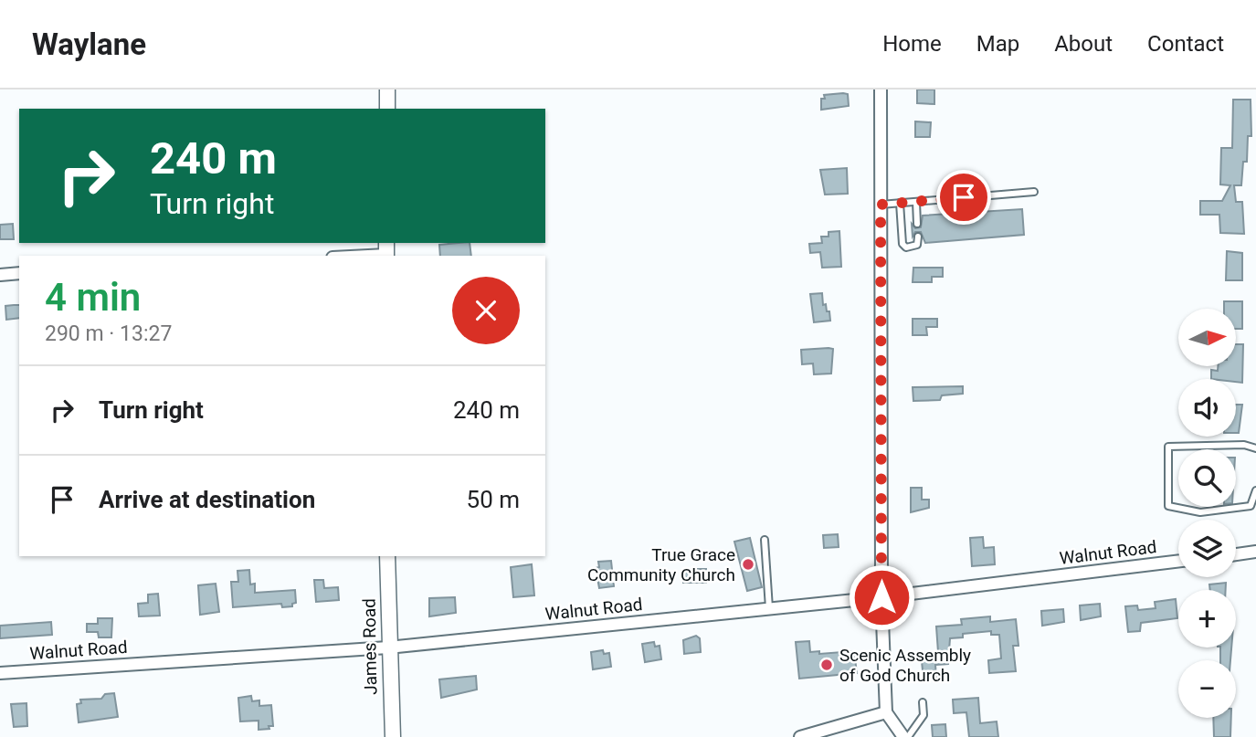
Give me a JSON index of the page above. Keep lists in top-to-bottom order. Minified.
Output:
{"streets":{"main road":["James Road"],"street":["Walnut Road"]},"crossings":[["Walnut Road","James Road"]],"places":["True Grace Community Church","Scenic Assembly of God Church"],"north":"right","page":{"header":"Waylane","nav":["Home","Map","About","Contact"],"turn":["240 m","Turn right"],"heading":["4 min","290 m · 13:27"],"map_buttons":["+","−"],"list":[{"name":"Turn right","value":"240 m"},{"name":"Arrive at destination","value":"50 m"}]}}
